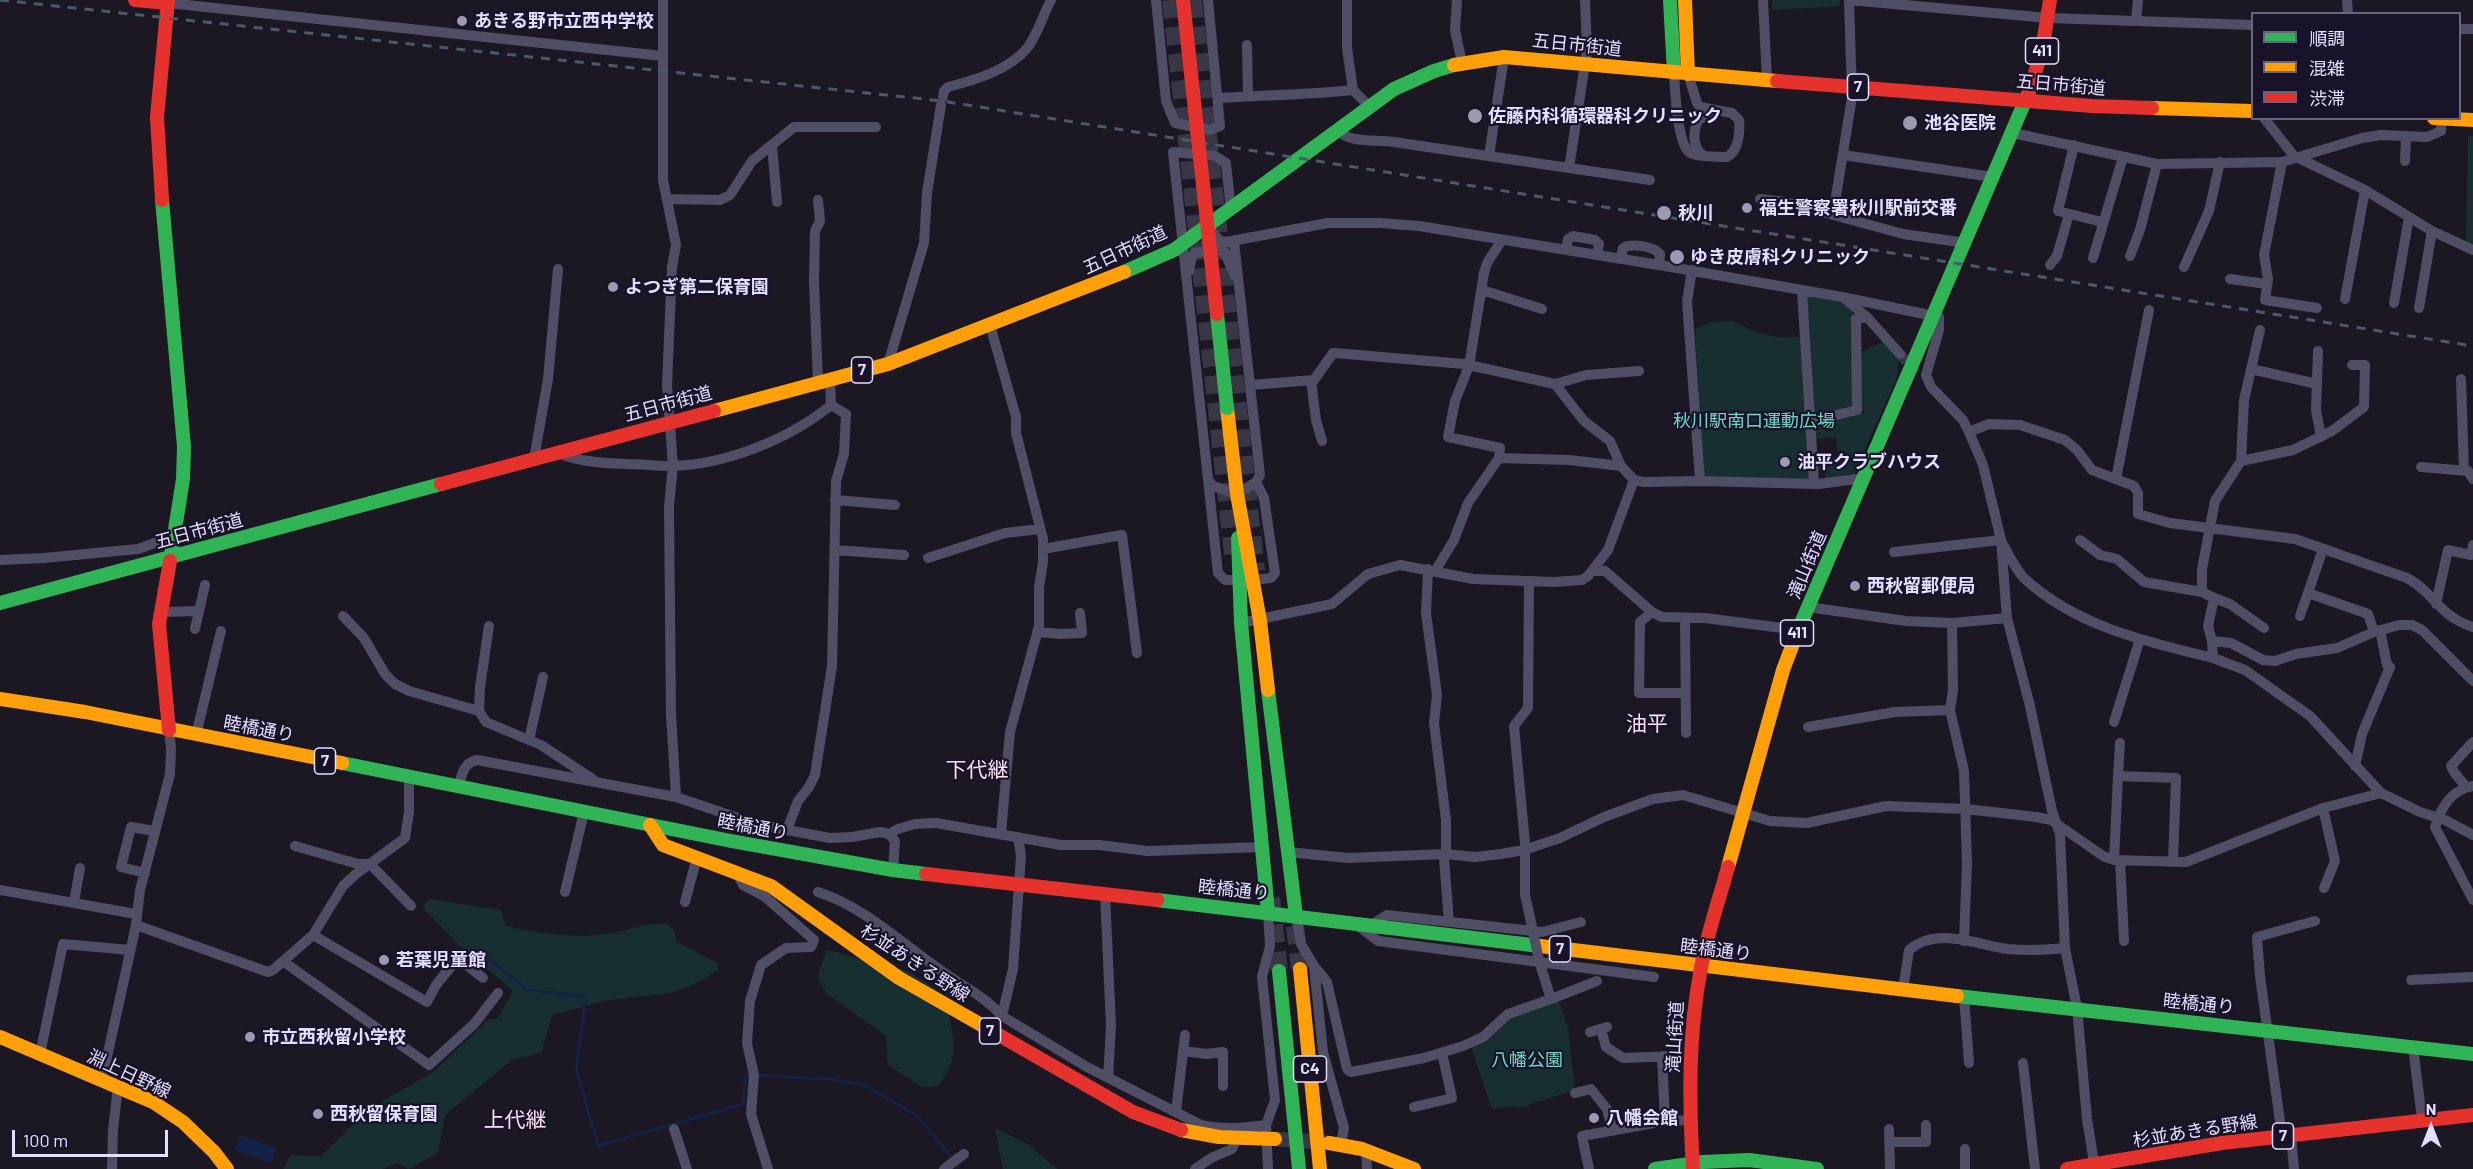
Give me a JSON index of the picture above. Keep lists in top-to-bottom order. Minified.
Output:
{"streets":{"main road":["五日市街道","411","7","滝山街道","睦橋通り","杉並あきる野線","C4","淵上日野線"]},"crossings":[["五日市街道","滝山街道"],["滝山街道","睦橋通り"],["睦橋通り","杉並あきる野線"]],"districts":["油平","下代継","上代継"],"parks":["秋川駅南口運動広場","八幡公園"],"places":["あきる野市立西中学校","佐藤内科循環器科クリニック","池谷医院","福生警察署秋川駅前交番","秋川","ゆき皮膚科クリニック","よつぎ第二保育園","油平クラブハウス","西秋留郵便局","若葉児童館","市立西秋留小学校","西秋留保育園","八幡会館"],"legend":["順調","混雑","渋滞"],"scale_bar":"100 m","north":"top"}
